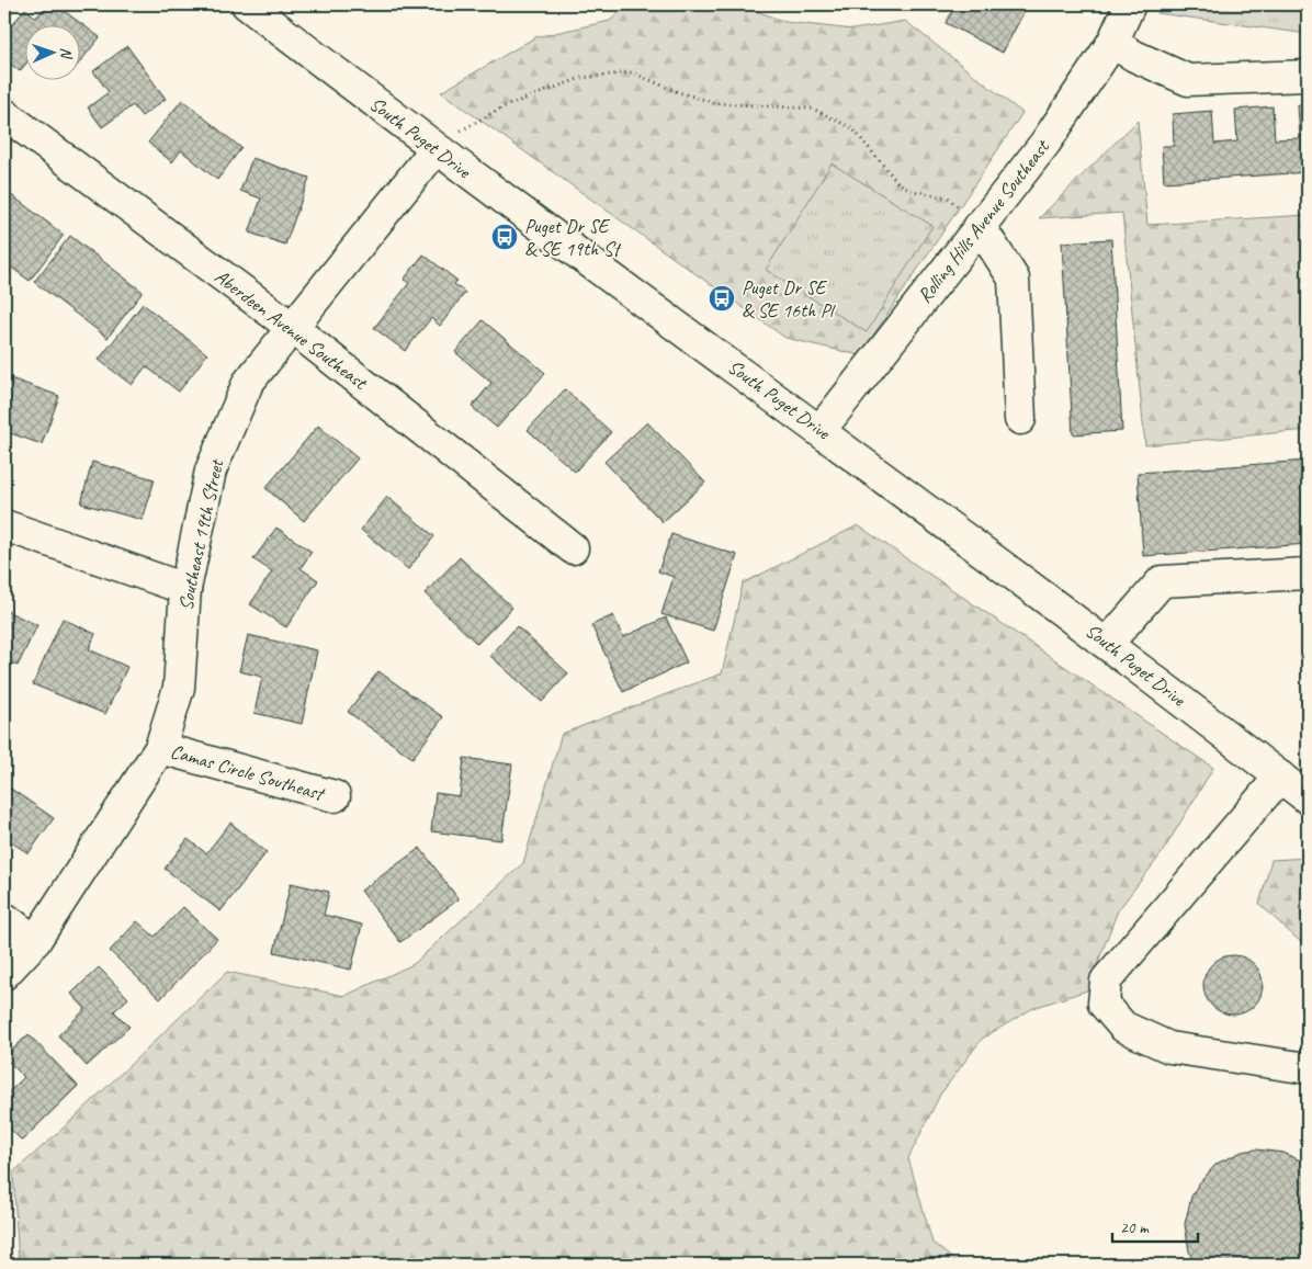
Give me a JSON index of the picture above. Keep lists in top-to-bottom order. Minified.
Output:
{"streets":{"street":["South Puget Drive","Rolling Hills Avenue Southeast","Aberdeen Avenue Southeast","Southeast 19th Street","Camas Circle Southeast"]},"crossings":[["South Puget Drive","Rolling Hills Avenue Southeast"],["South Puget Drive","Southeast 19th Street"],["Aberdeen Avenue Southeast","Southeast 19th Street"],["Southeast 19th Street","Camas Circle Southeast"]],"places":{"bus stop":["Puget Dr SE & SE 19th St","Puget Dr SE & SE 16th Pl"]},"scale_bar":"20 m","north":"right"}
